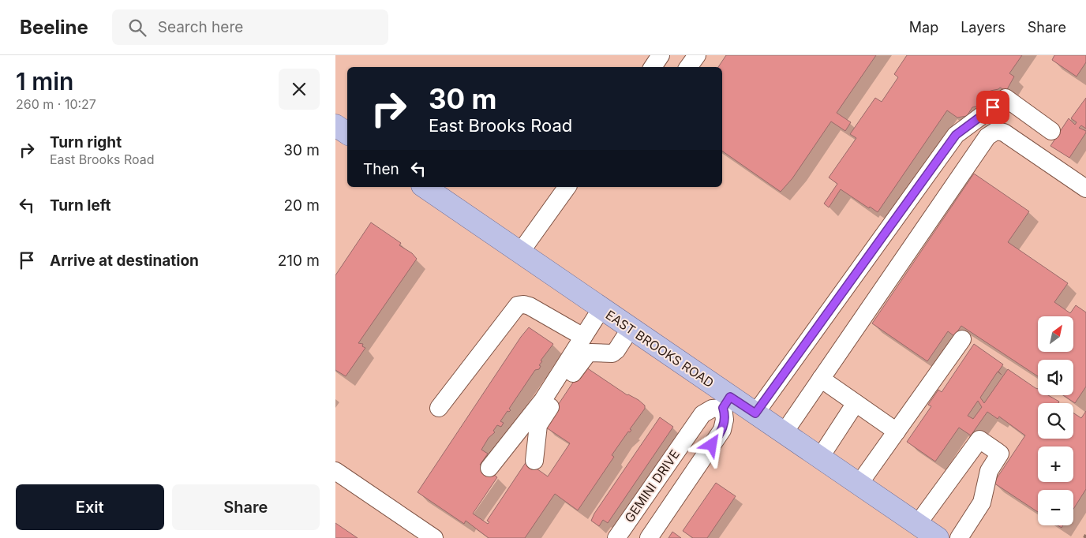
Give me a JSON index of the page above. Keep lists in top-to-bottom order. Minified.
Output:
{"streets":{"main road":["EAST BROOKS ROAD"],"street":["GEMINI DRIVE"]},"crossings":[["EAST BROOKS ROAD","GEMINI DRIVE"]],"north":"top right","page":{"header":"Beeline","search":"Search here","nav":["Map","Layers","Share"],"heading":["1 min","260 m · 10:27"],"turn":["30 m","East Brooks Road"],"list":[{"name":"Turn right","note":"East Brooks Road","value":"30 m"},{"name":"Turn left","value":"20 m"},{"name":"Arrive at destination","value":"210 m"}],"then":"Then","map_buttons":["+","−"],"buttons":["Exit","Share"]}}
